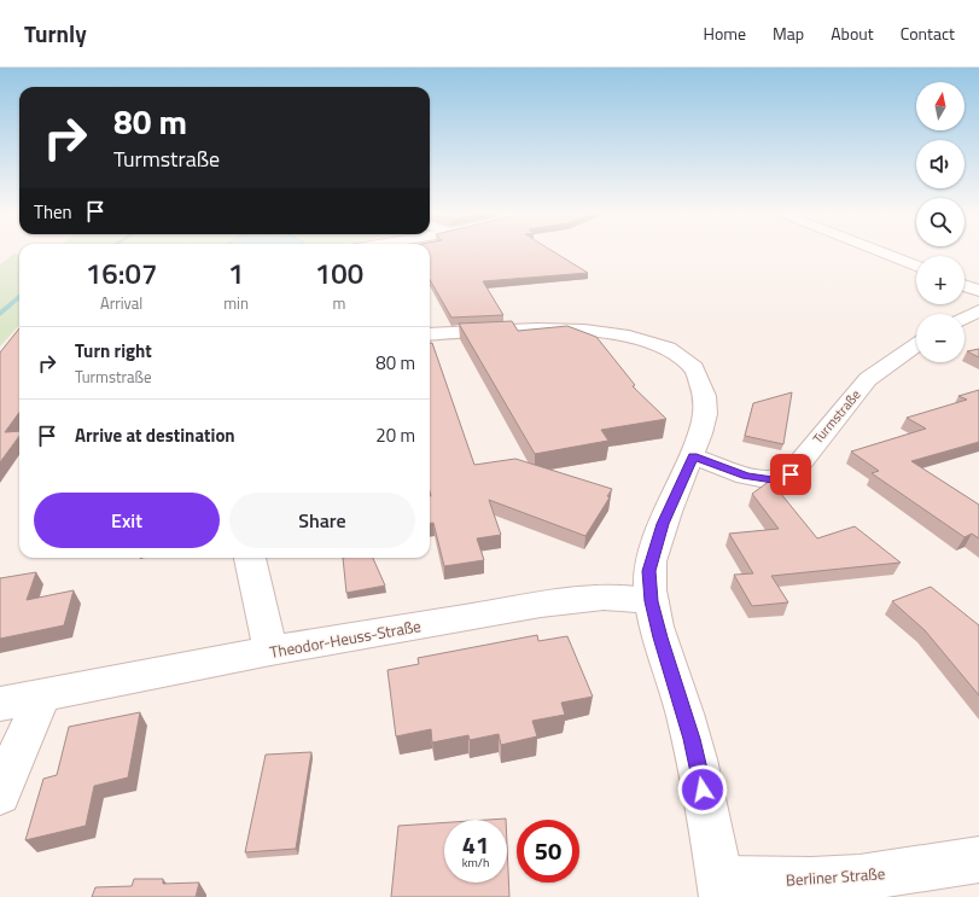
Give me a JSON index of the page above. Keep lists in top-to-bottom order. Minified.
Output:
{"streets":{"street":["Turmstraße","Theodor-Heuss-Straße","Berliner Straße"]},"north":"top","page":{"header":"Turnly","nav":["Home","Map","About","Contact"],"map_buttons":["+","−"],"turn":["80 m","Turmstraße"],"then":"Then","eta":["16:07","Arrival","1","min","100","m"],"list":[{"name":"Turn right","note":"Turmstraße","value":"80 m"},{"name":"Arrive at destination","value":"20 m"}],"buttons":["Exit","Share"],"speed":"41 km/h","limit":"50"}}
